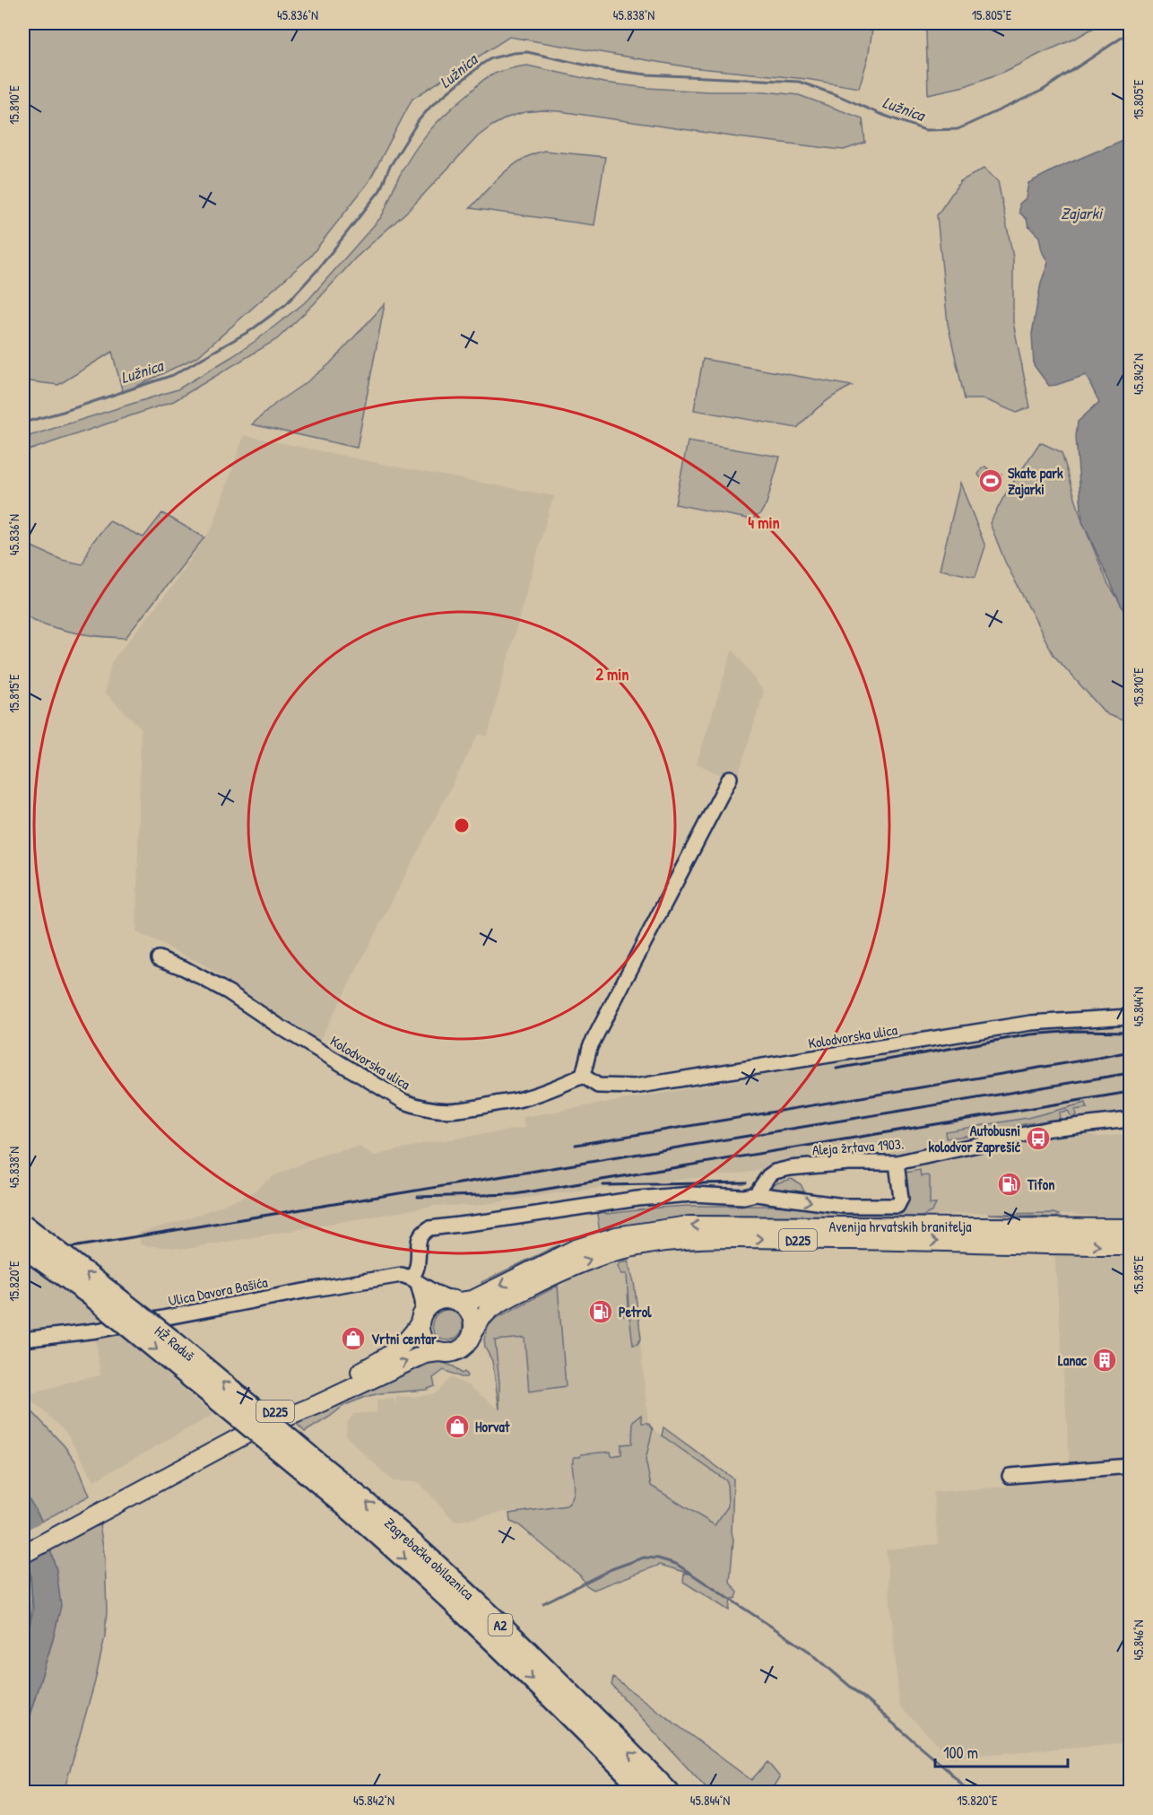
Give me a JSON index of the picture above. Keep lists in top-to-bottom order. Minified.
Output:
{"streets":{"highway":["HŽ Raduš","Zagrebačka obilaznica","A2"],"main road":["Avenija hrvatskih branitelja","D225"],"street":["Kolodvorska ulica","Aleja žrtava 1903.","Ulica Davora Bašića"]},"crossings":[["Avenija hrvatskih branitelja","D225"],["Avenija hrvatskih branitelja","Ulica Davora Bašića"],["D225","Ulica Davora Bašića"],["HŽ Raduš","Zagrebačka obilaznica"]],"water":["Lužnica","Zajarki"],"places":{"sports":["Skate park Zajarki"],"bus stop":["Autobusni kolodvor Zaprešić"],"fuel station":["Tifon","Petrol"],"shop":["Vrtni centar","Horvat"],"building":["Lanac"]},"scale_bar":"100 m","coordinates":["45.836°N","45.838°N","15.805°E","15.810°E","45.842°N","15.815°E","45.844°N","15.820°E","45.846°N"],"rings":["4 min","2 min"]}
